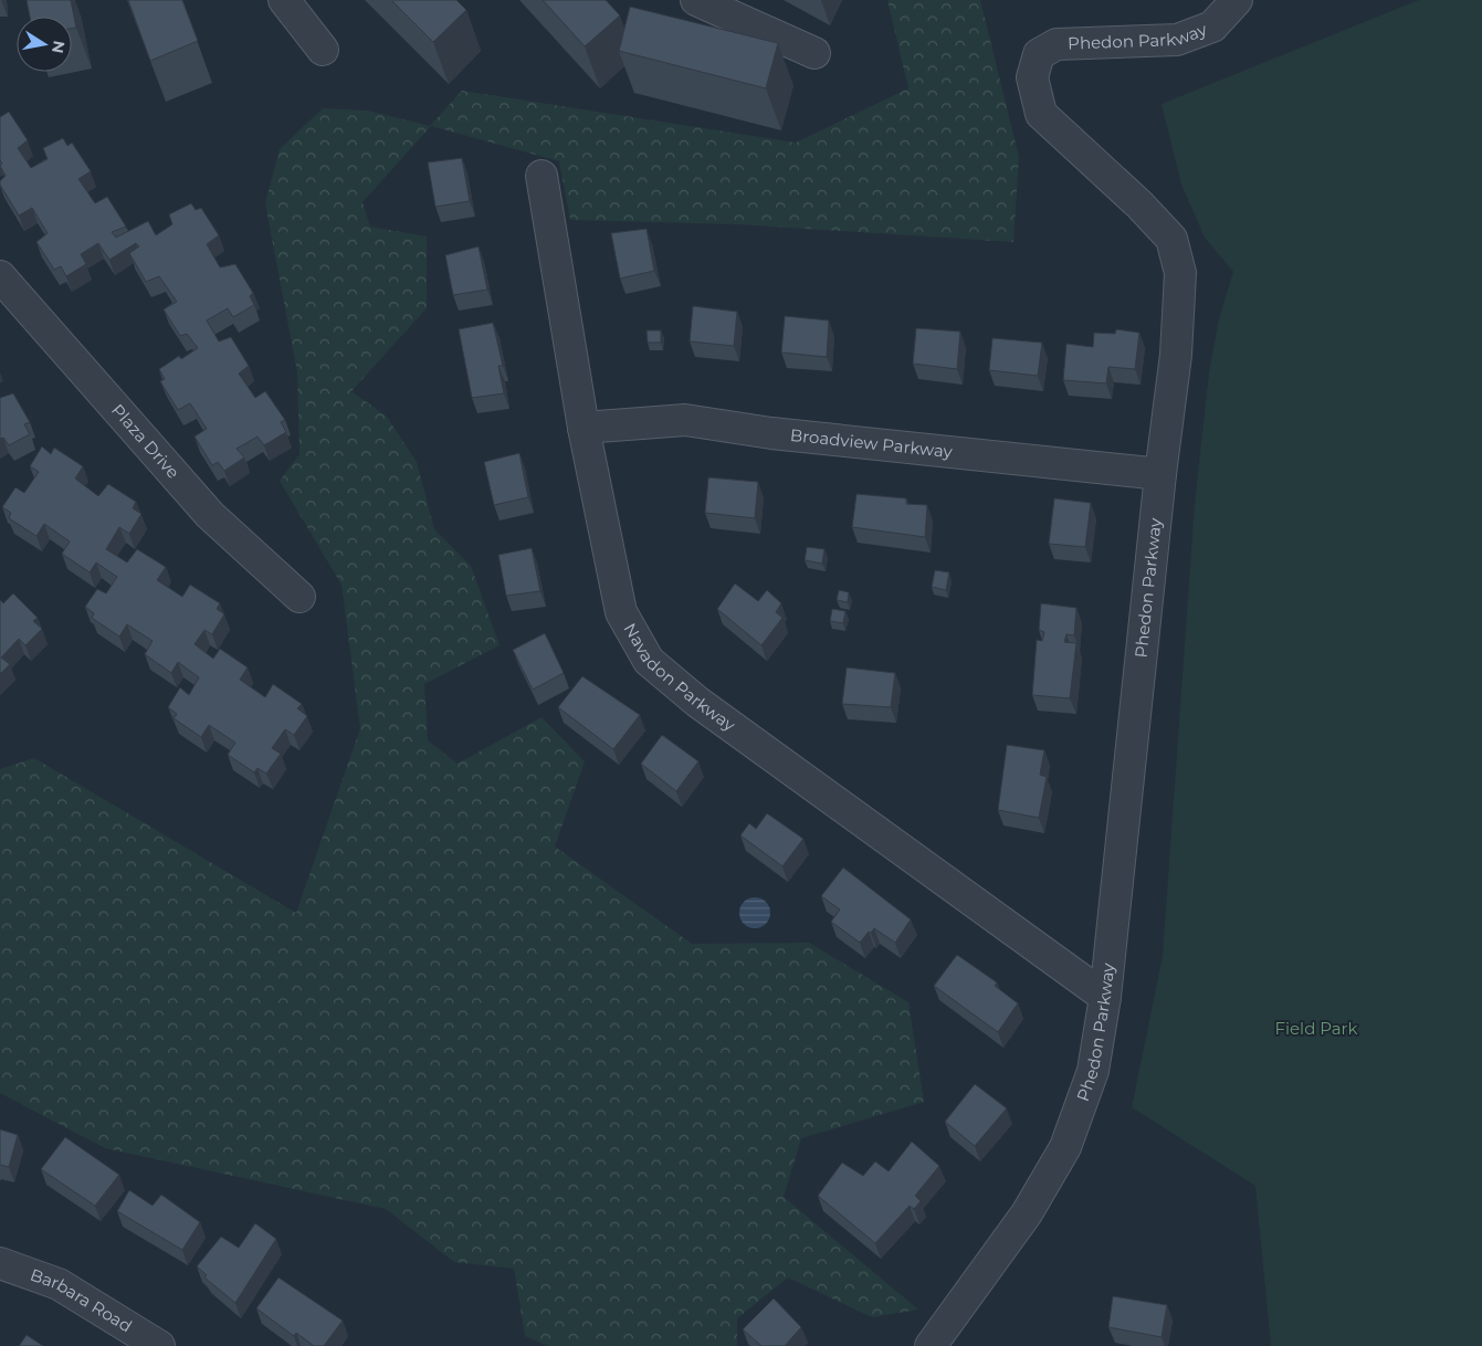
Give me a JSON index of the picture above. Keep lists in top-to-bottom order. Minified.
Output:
{"streets":{"street":["Phedon Parkway","Plaza Drive","Broadview Parkway","Navadon Parkway","Barbara Road"]},"crossings":[["Phedon Parkway","Broadview Parkway"],["Phedon Parkway","Navadon Parkway"],["Broadview Parkway","Navadon Parkway"]],"parks":["Field Park"],"north":"right"}
